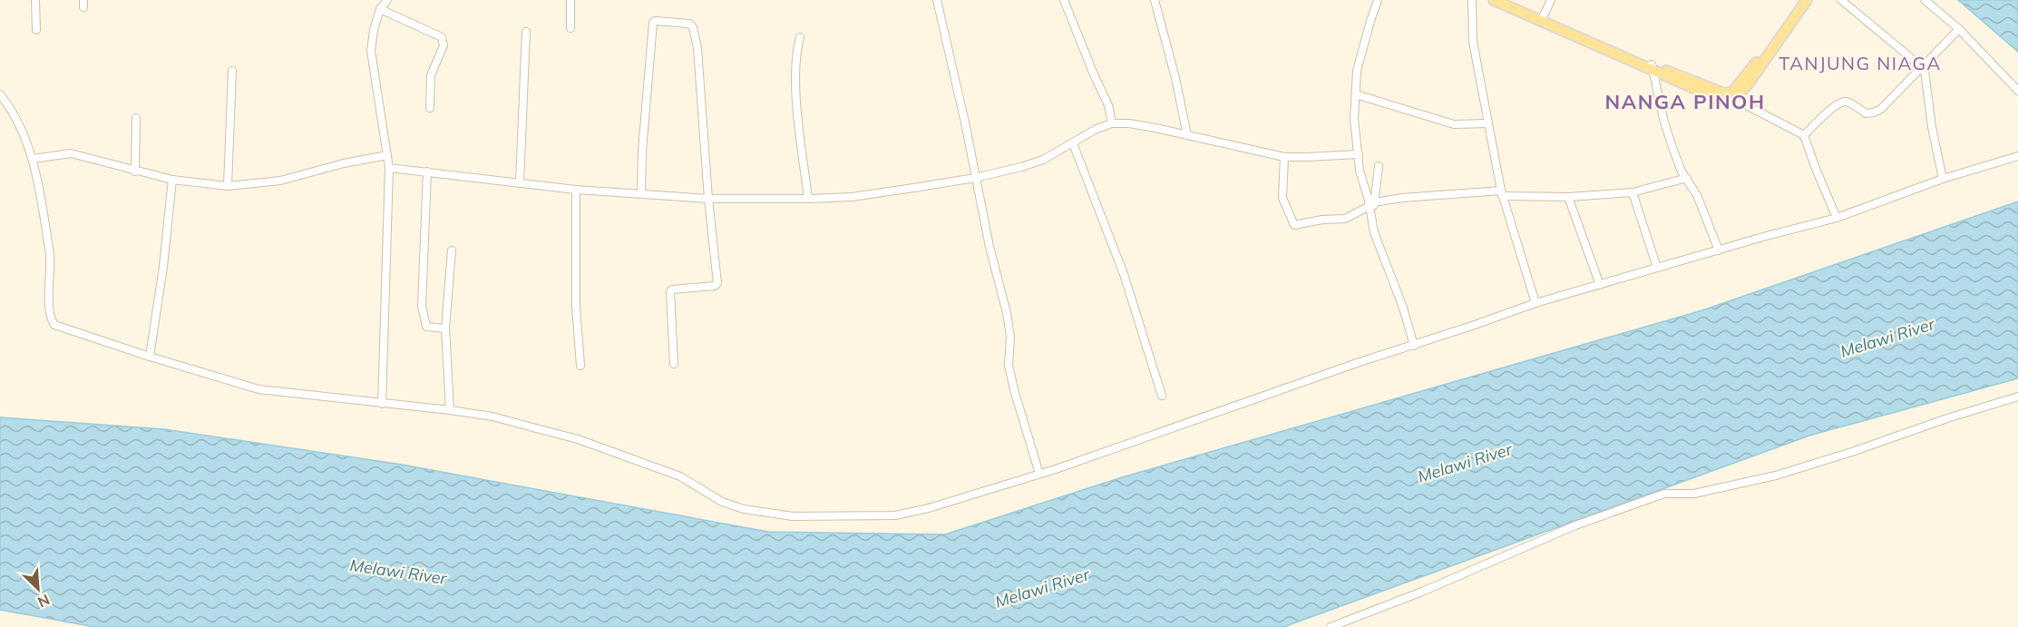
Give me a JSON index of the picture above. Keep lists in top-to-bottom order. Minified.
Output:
{"districts":["TANJUNG NIAGA","NANGA PINOH"],"water":["Melawi River"],"north":"bottom right"}
